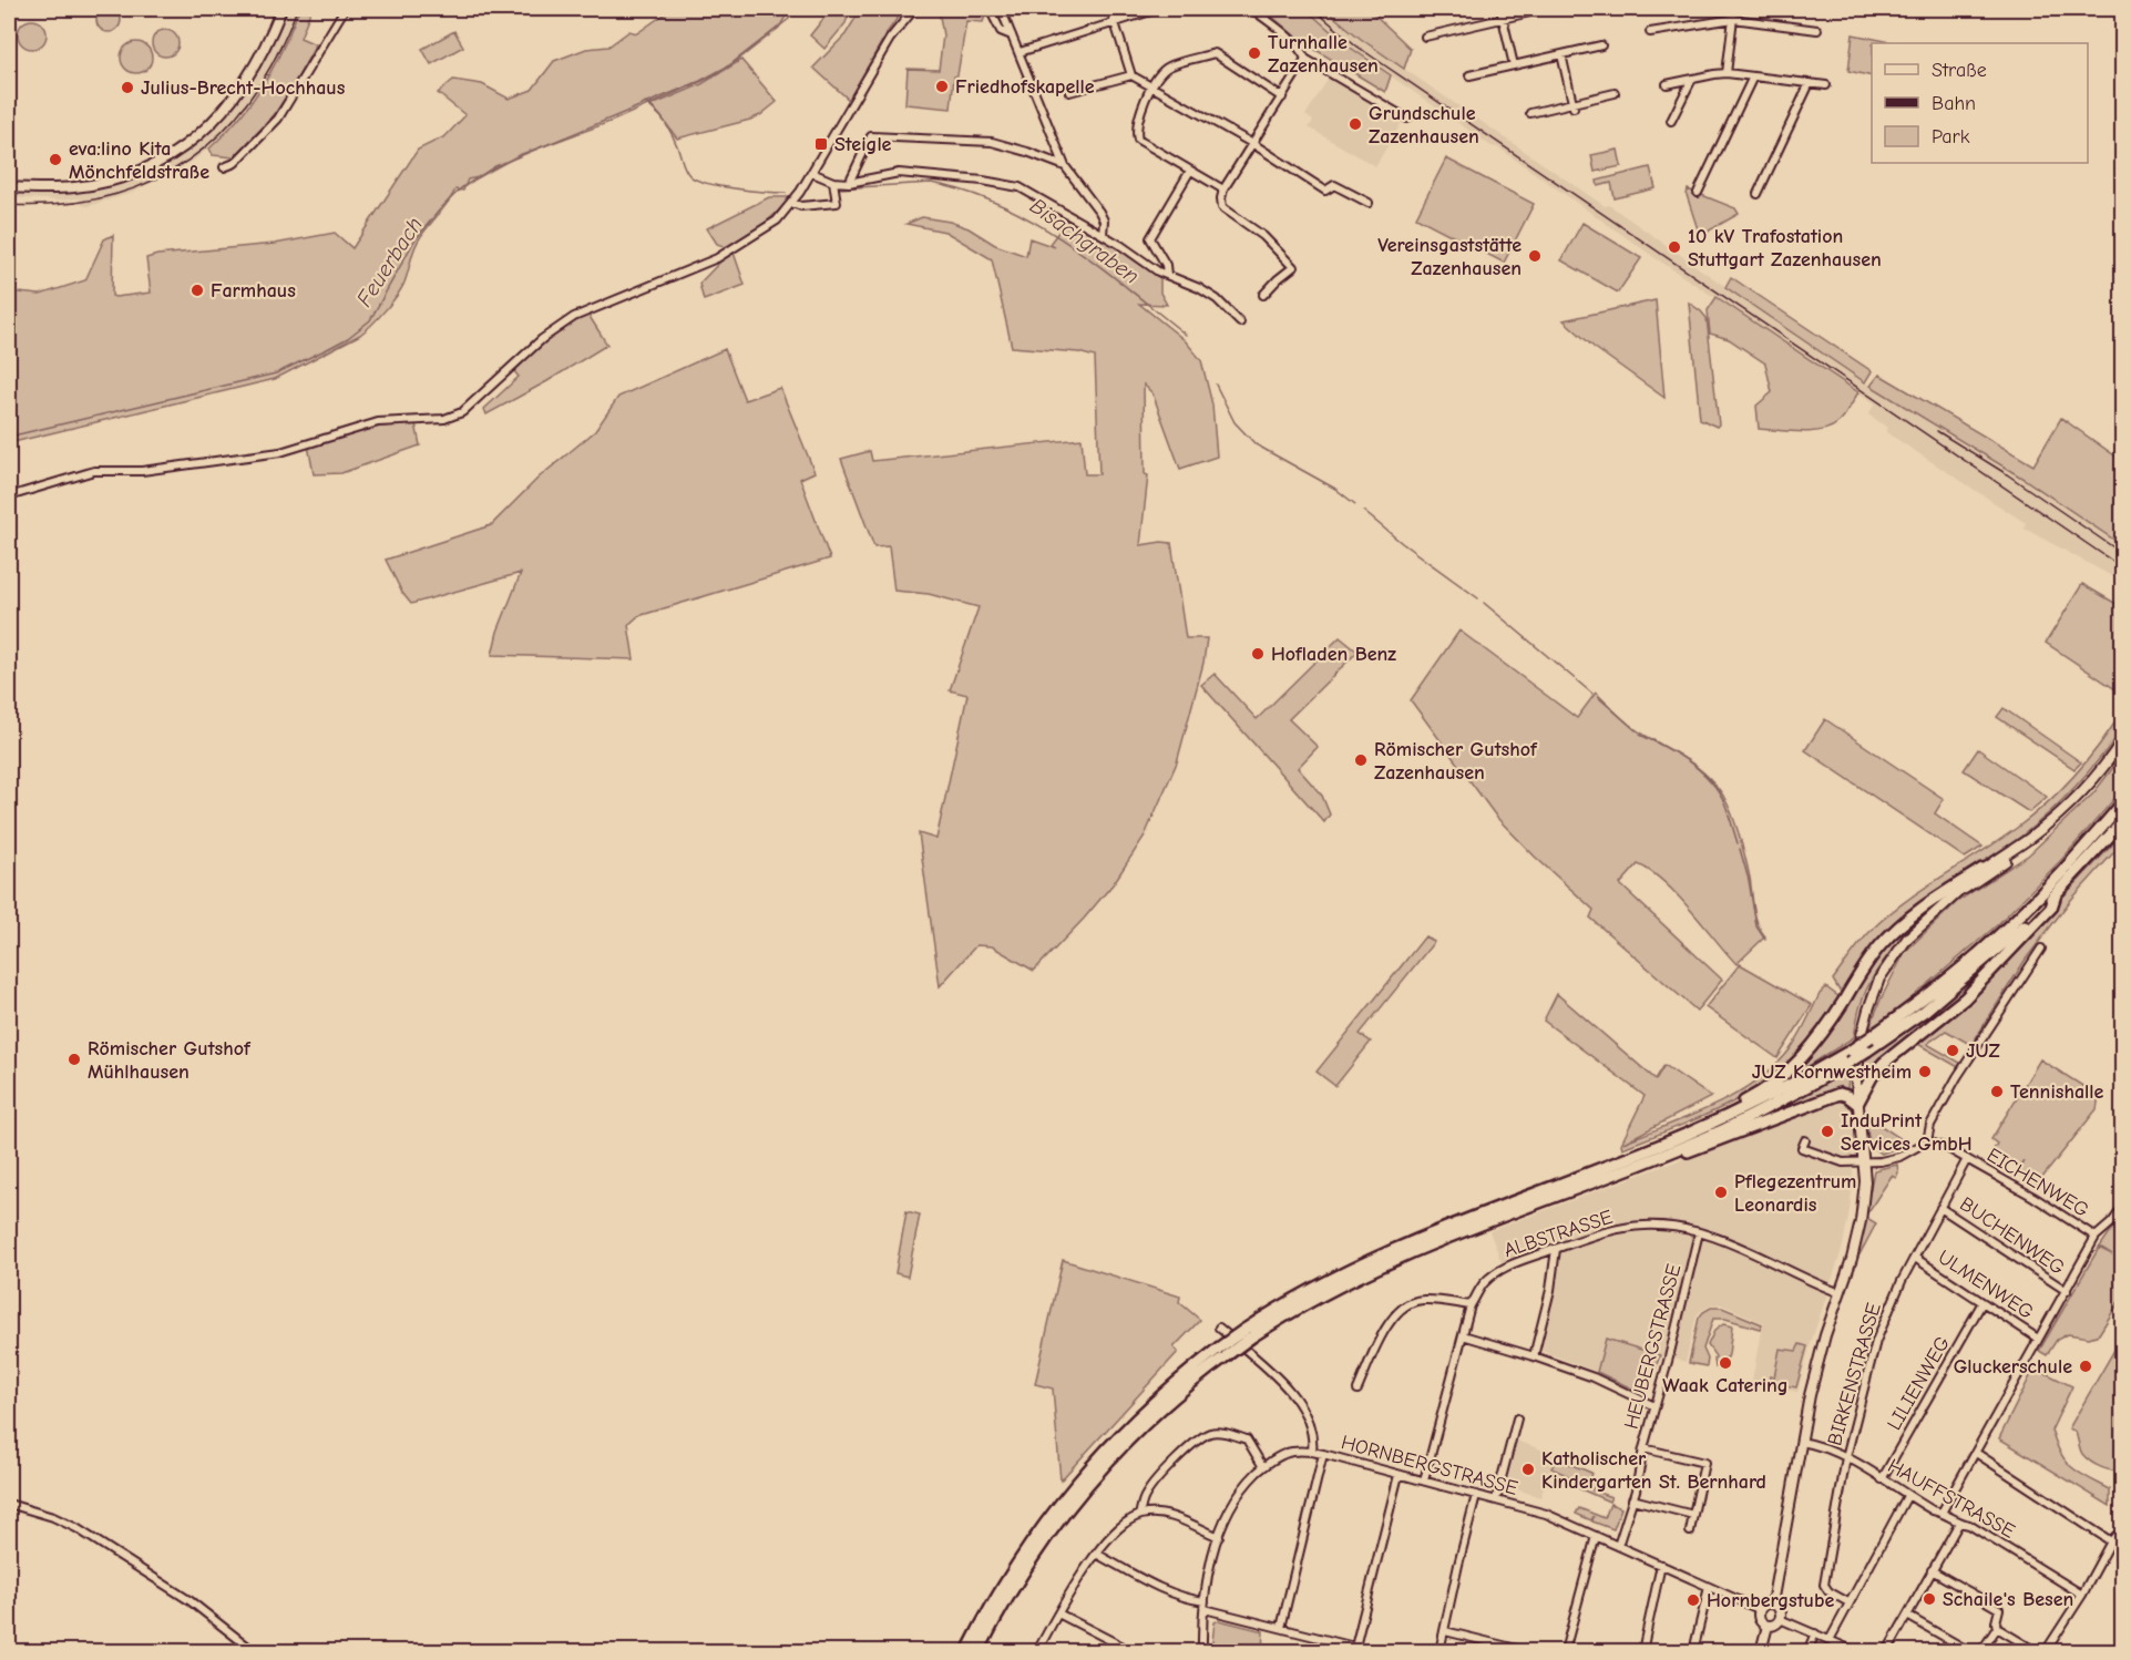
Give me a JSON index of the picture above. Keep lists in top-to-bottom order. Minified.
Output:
{"streets":{"street":["EICHENWEG","ALBSTRASSE","BUCHENWEG","ULMENWEG","HEUBERGSTRASSE","BIRKENSTRASSE","LILIENWEG","HORNBERGSTRASSE","HAUFFSTRASSE"]},"crossings":[["EICHENWEG","BIRKENSTRASSE"],["ALBSTRASSE","HEUBERGSTRASSE"],["ALBSTRASSE","HORNBERGSTRASSE"],["BUCHENWEG","BIRKENSTRASSE"],["ULMENWEG","BIRKENSTRASSE"],["ULMENWEG","LILIENWEG"],["HEUBERGSTRASSE","HORNBERGSTRASSE"],["BIRKENSTRASSE","HAUFFSTRASSE"],["LILIENWEG","HAUFFSTRASSE"]],"water":["Bisachgraben","Feuerbach"],"places":{"other":["Turnhalle Zazenhausen","Friedhofskapelle","Julius-Brecht-Hochhaus","Grundschule Zazenhausen","eva:lino Kita Mönchfeldstraße","10 kV Trafostation Stuttgart Zazenhausen","Vereinsgaststätte Zazenhausen","Farmhaus","Hofladen Benz","Römischer Gutshof Zazenhausen","JUZ","Römischer Gutshof Mühlhausen","JUZ Kornwestheim","Tennishalle","InduPrint Services GmbH","Pflegezentrum Leonardis","Waak Catering","Gluckerschule","Katholischer Kindergarten St. Bernhard","Schaile's Besen","Hornbergstube"],"transit":["Steigle"]},"legend":["Straße","Bahn","Park"]}
